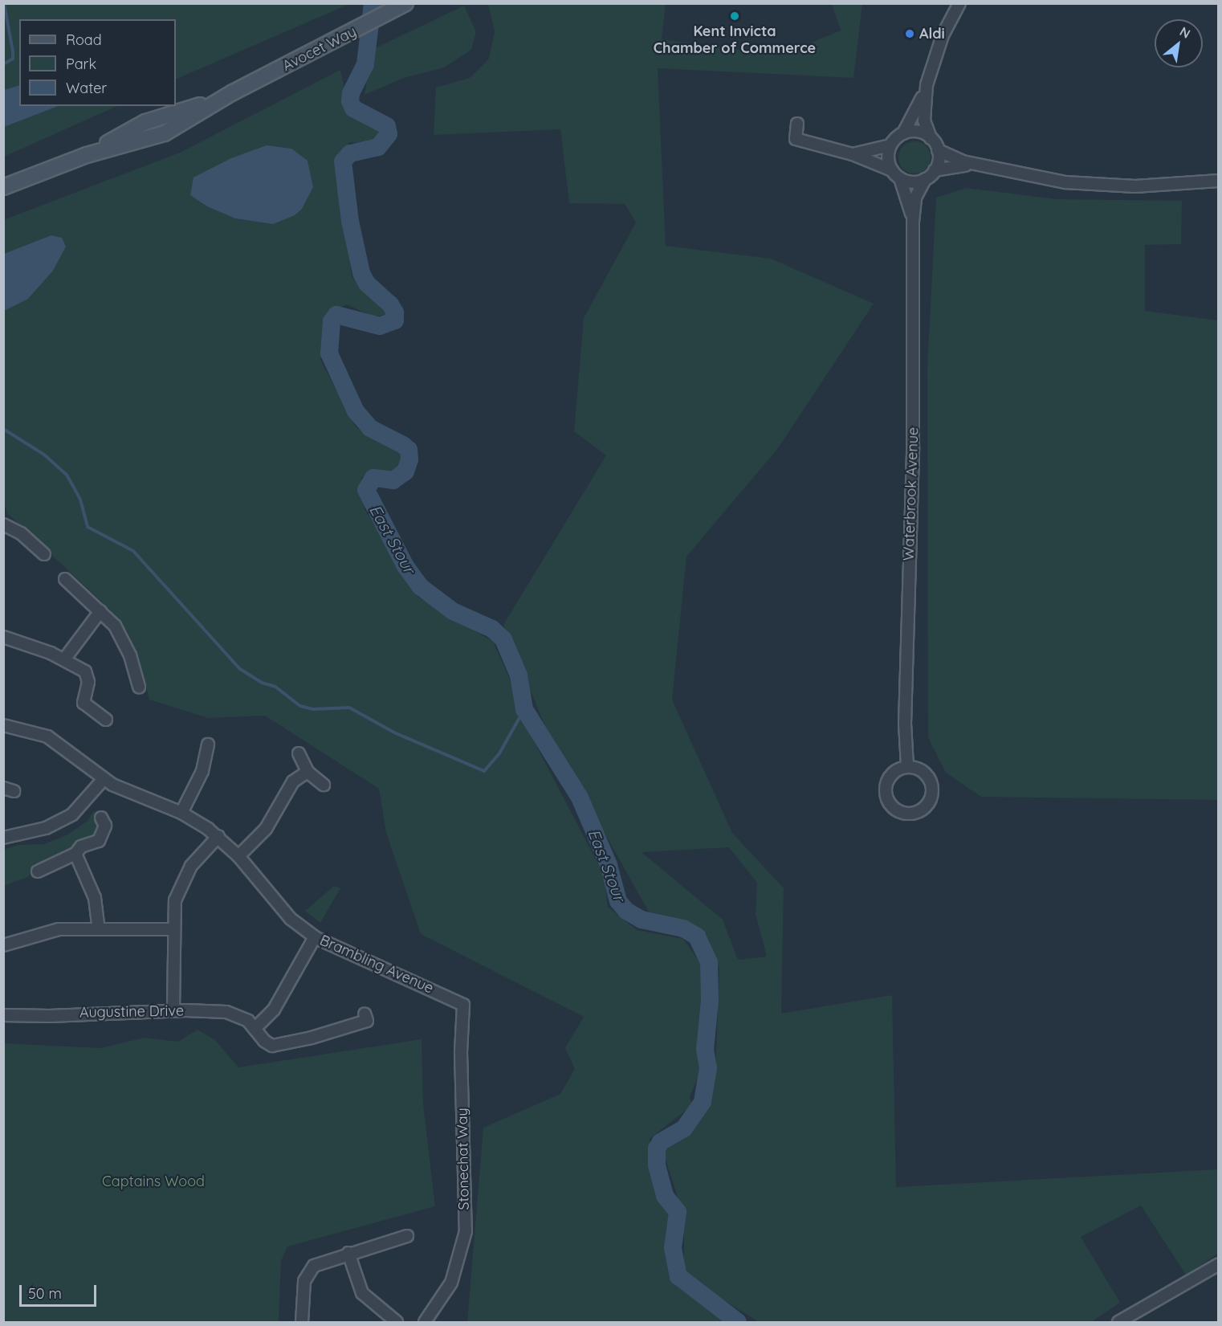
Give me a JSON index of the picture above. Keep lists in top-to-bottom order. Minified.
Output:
{"streets":{"street":["Avocet Way","Waterbrook Avenue","Brambling Avenue","Augustine Drive","Stonechat Way"]},"crossings":[["Brambling Avenue","Stonechat Way"]],"water":["East Stour"],"parks":["Captains Wood"],"places":["Kent Invicta Chamber of Commerce","Aldi"],"legend":["Road","Park","Water"],"scale_bar":"50 m","north":"top right"}
